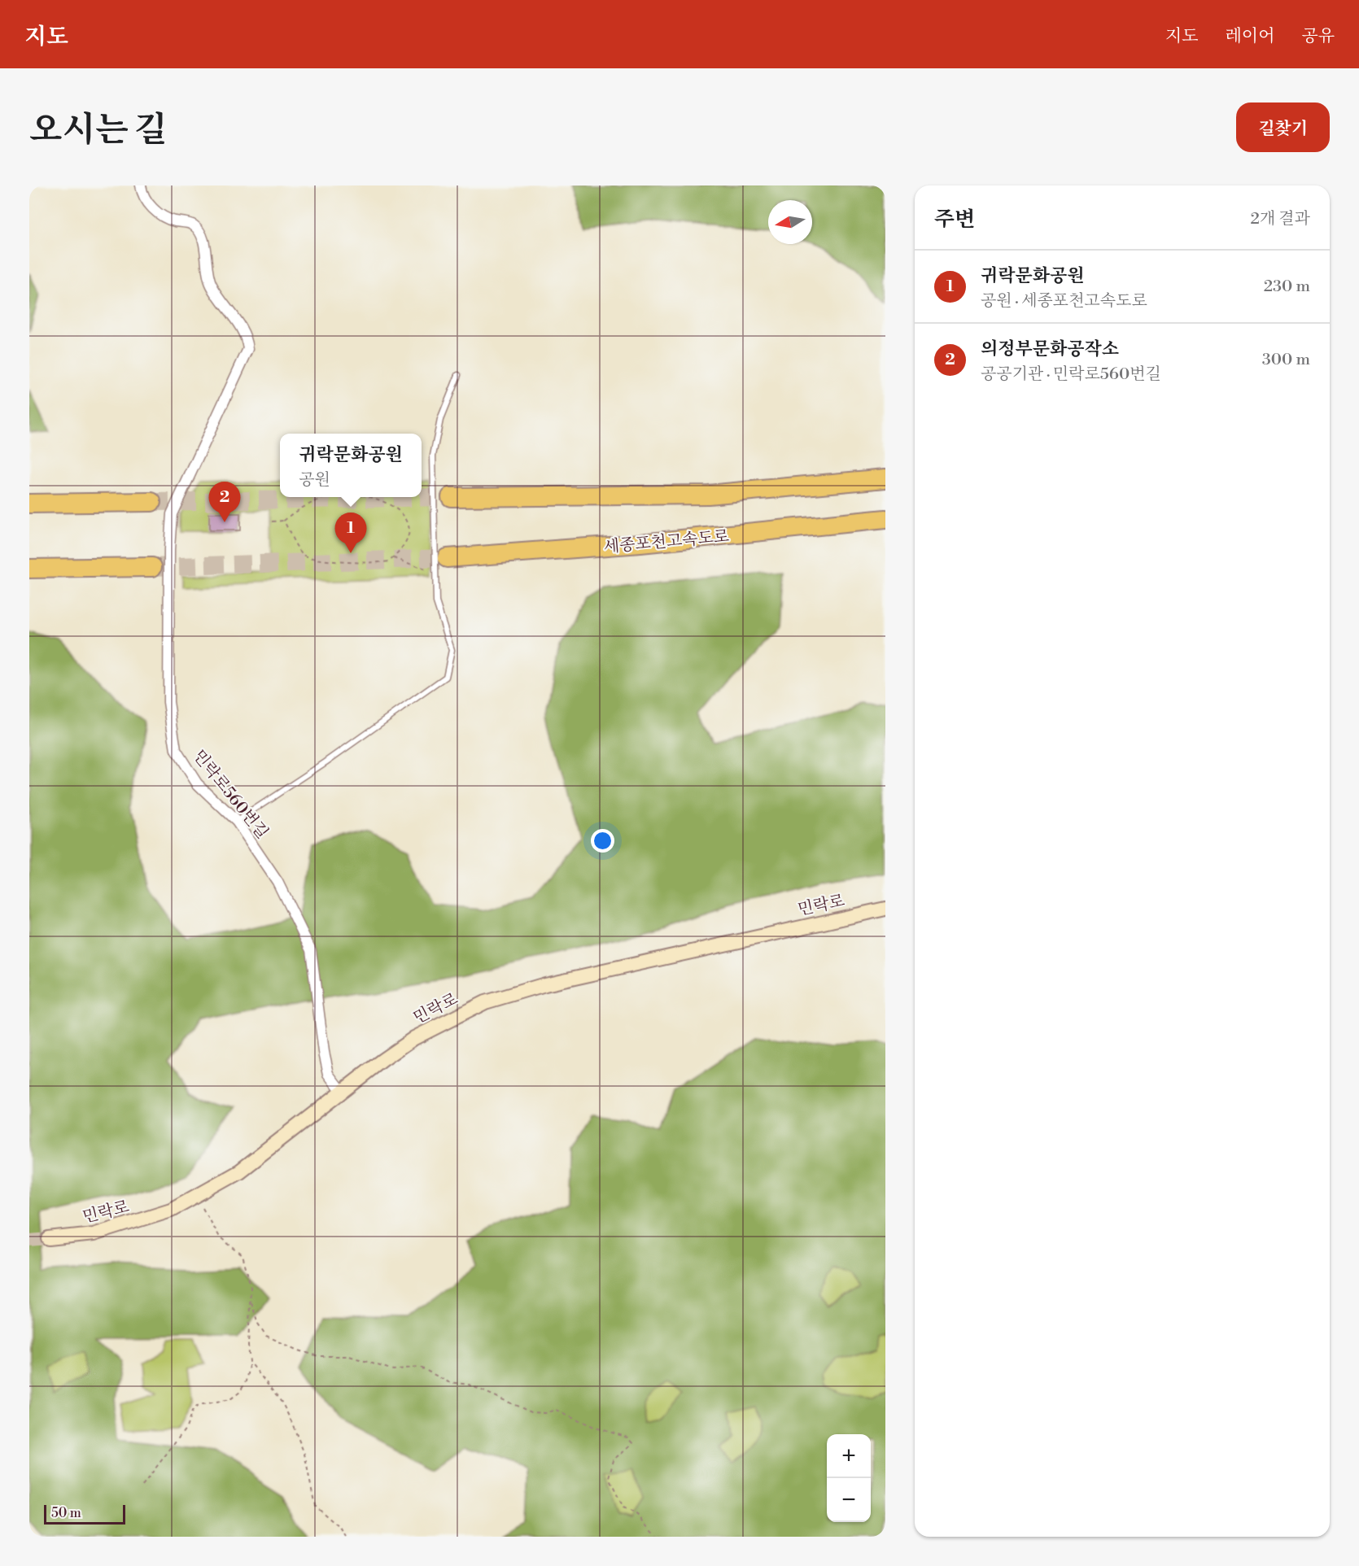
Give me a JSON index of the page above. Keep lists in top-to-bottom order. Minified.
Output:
{"streets":{"highway":["세종포천고속도로"],"main road":["민락로"],"street":["민락로560번길"]},"crossings":[["민락로560번길","민락로"]],"scale_bar":"50 m","north":"left","page":{"header":"지도","nav":["지도","레이어","공유"],"title":"오시는 길","buttons":"길찾기","heading":["주변","2개 결과"],"list":[{"mark":"1","name":"귀락문화공원","note":"공원 · 세종포천고속도로","value":"230 m"},{"mark":"2","name":"의정부문화공작소","note":"공공기관 · 민락로560번길","value":"300 m"}],"popup":["귀락문화공원","공원"],"pins":["2","1"],"map_buttons":["+","−"],"scale":"50 m"}}
